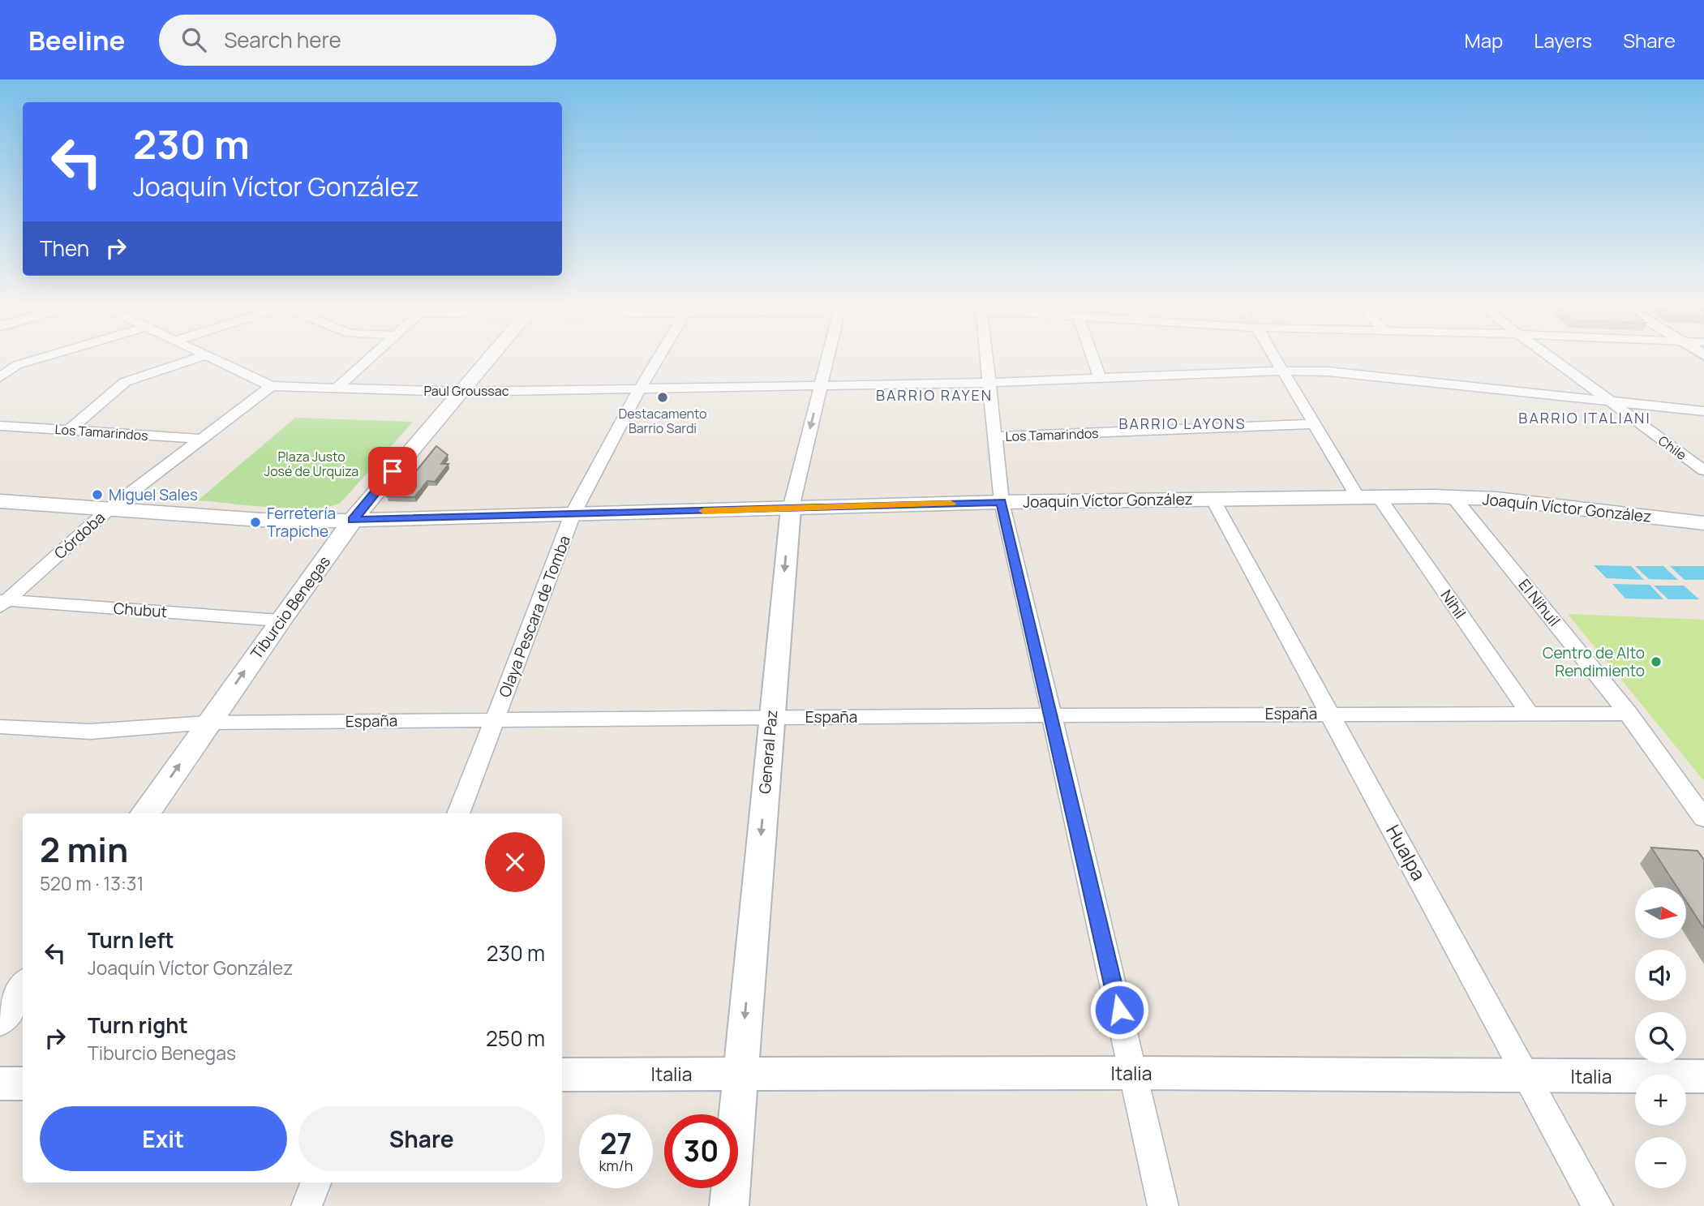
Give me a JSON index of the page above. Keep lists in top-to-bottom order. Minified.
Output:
{"streets":{"main road":["Joaquín Víctor González","Tiburcio Benegas"],"street":["Paul Groussac","Los Tamarindos","Chile","Córdoba","El Nihuil","Nihil","Chubut","Olaya Pescara de Tomba","España","General Paz","Hualpa","Italia"]},"crossings":[["Paul Groussac","Chile"],["Paul Groussac","Córdoba"],["Paul Groussac","Tiburcio Benegas"],["Paul Groussac","Olaya Pescara de Tomba"],["Paul Groussac","General Paz"],["Los Tamarindos","Córdoba"],["Joaquín Víctor González","Córdoba"],["Joaquín Víctor González","El Nihuil"],["Joaquín Víctor González","Nihil"],["Joaquín Víctor González","Tiburcio Benegas"],["Joaquín Víctor González","Olaya Pescara de Tomba"],["Joaquín Víctor González","General Paz"],["Joaquín Víctor González","Hualpa"],["Córdoba","Chubut"],["El Nihuil","España"],["Nihil","España"],["Tiburcio Benegas","Chubut"],["Tiburcio Benegas","España"],["Olaya Pescara de Tomba","España"],["España","General Paz"],["España","Hualpa"],["General Paz","Italia"],["Hualpa","Italia"]],"one_way":["Tiburcio Benegas","General Paz"],"districts":["BARRIO RAYEN","BARRIO ITALIANI","BARRIO LAYONS"],"parks":["Plaza Justo José de Urquiza"],"places":["Destacamento Barrio Sardi","Miguel Sales","Ferretería Trapiche","Centro de Alto Rendimiento"],"north":"right","page":{"header":"Beeline","search":"Search here","nav":["Map","Layers","Share"],"turn":["230 m","Joaquín Víctor González"],"then":"Then","heading":["2 min","520 m · 13:31"],"map_buttons":["+","−"],"list":[{"name":"Turn left","note":"Joaquín Víctor González","value":"230 m"},{"name":"Turn right","note":"Tiburcio Benegas","value":"250 m"}],"buttons":["Exit","Share"],"speed":"27 km/h","limit":"30"}}
